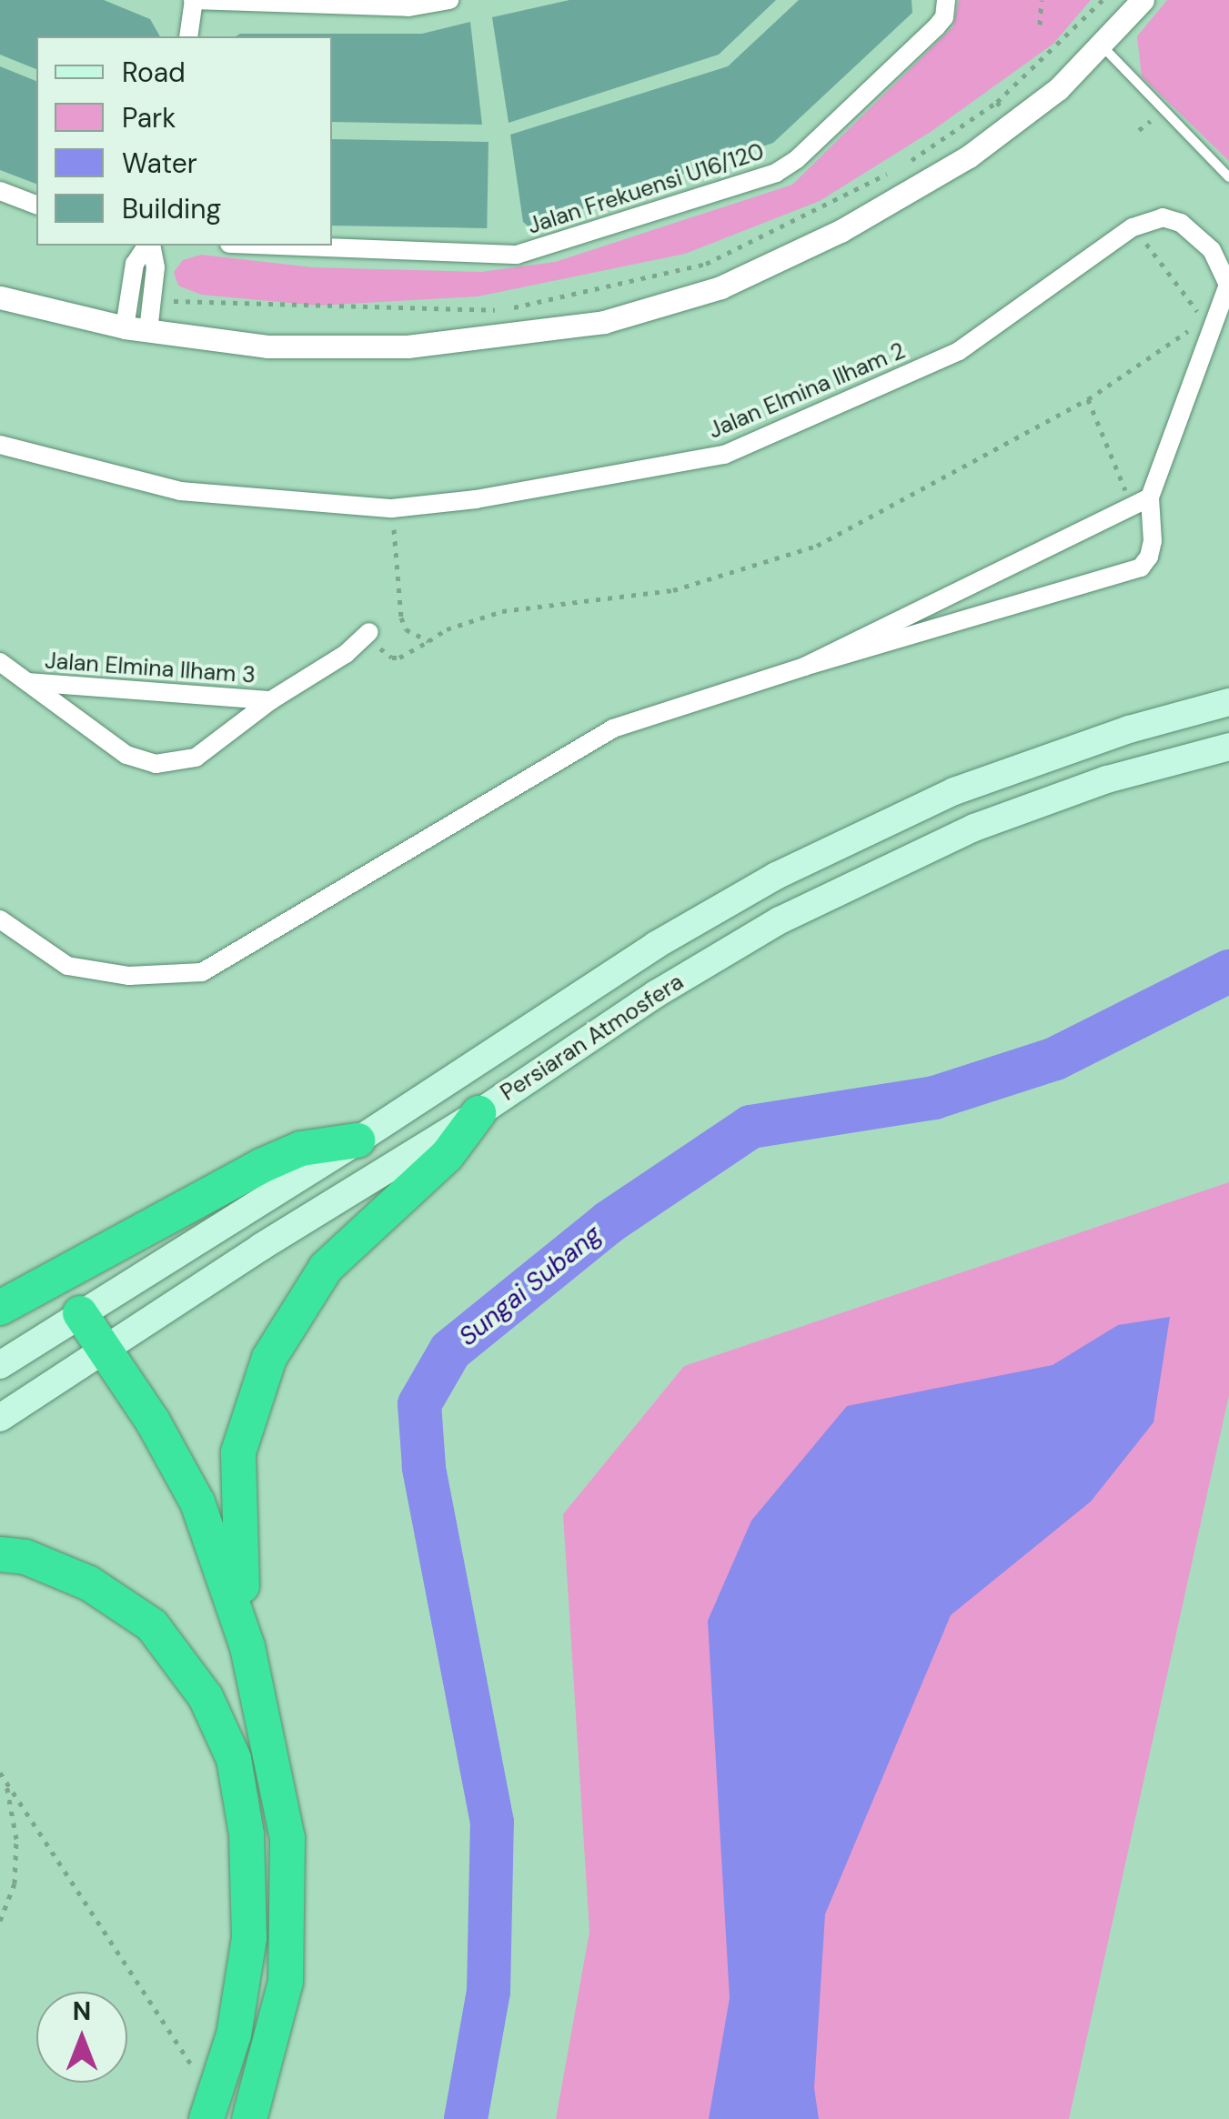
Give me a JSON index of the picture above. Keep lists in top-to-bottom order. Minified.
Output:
{"streets":{"main road":["Persiaran Atmosfera"],"street":["Jalan Frekuensi U16/120","Jalan Elmina Ilham 2","Jalan Elmina Ilham 3"]},"water":["Sungai Subang"],"legend":["Road","Park","Water","Building"],"north":"top"}
